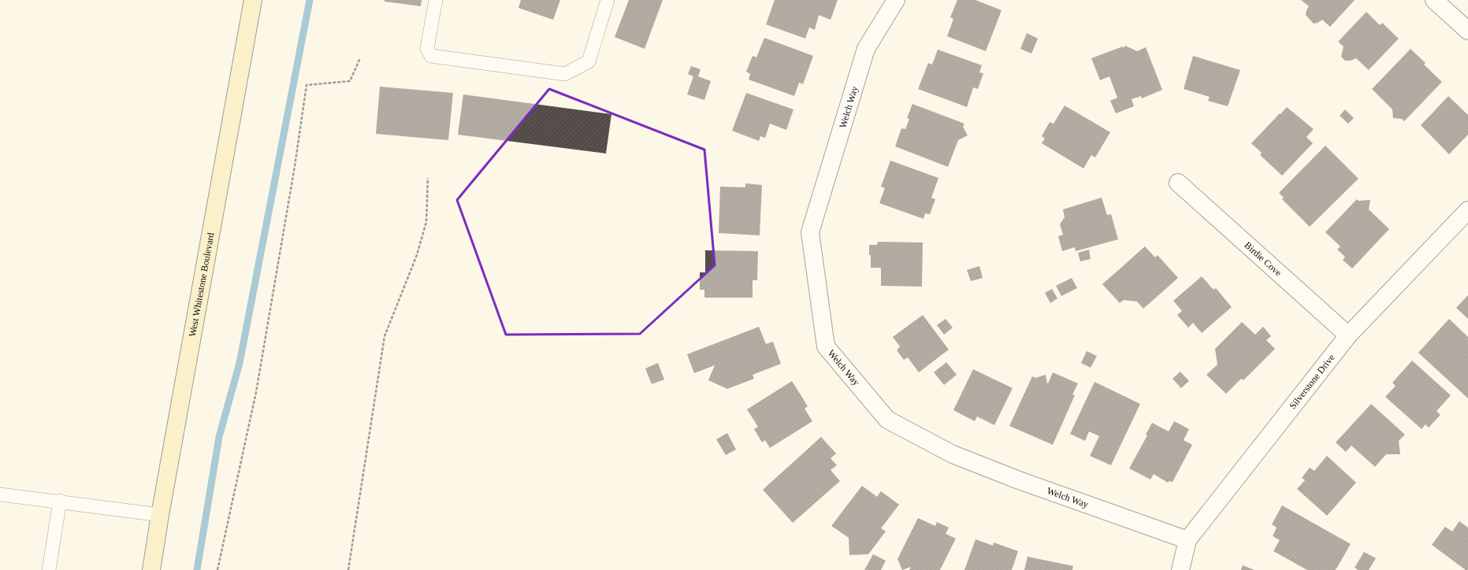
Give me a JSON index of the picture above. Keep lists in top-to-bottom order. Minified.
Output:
{"streets":{"main road":["West Whitestone Boulevard"],"street":["Welch Way","Birdie Cove","Silverstone Drive"]},"crossings":[["Welch Way","Silverstone Drive"],["Birdie Cove","Silverstone Drive"]]}
